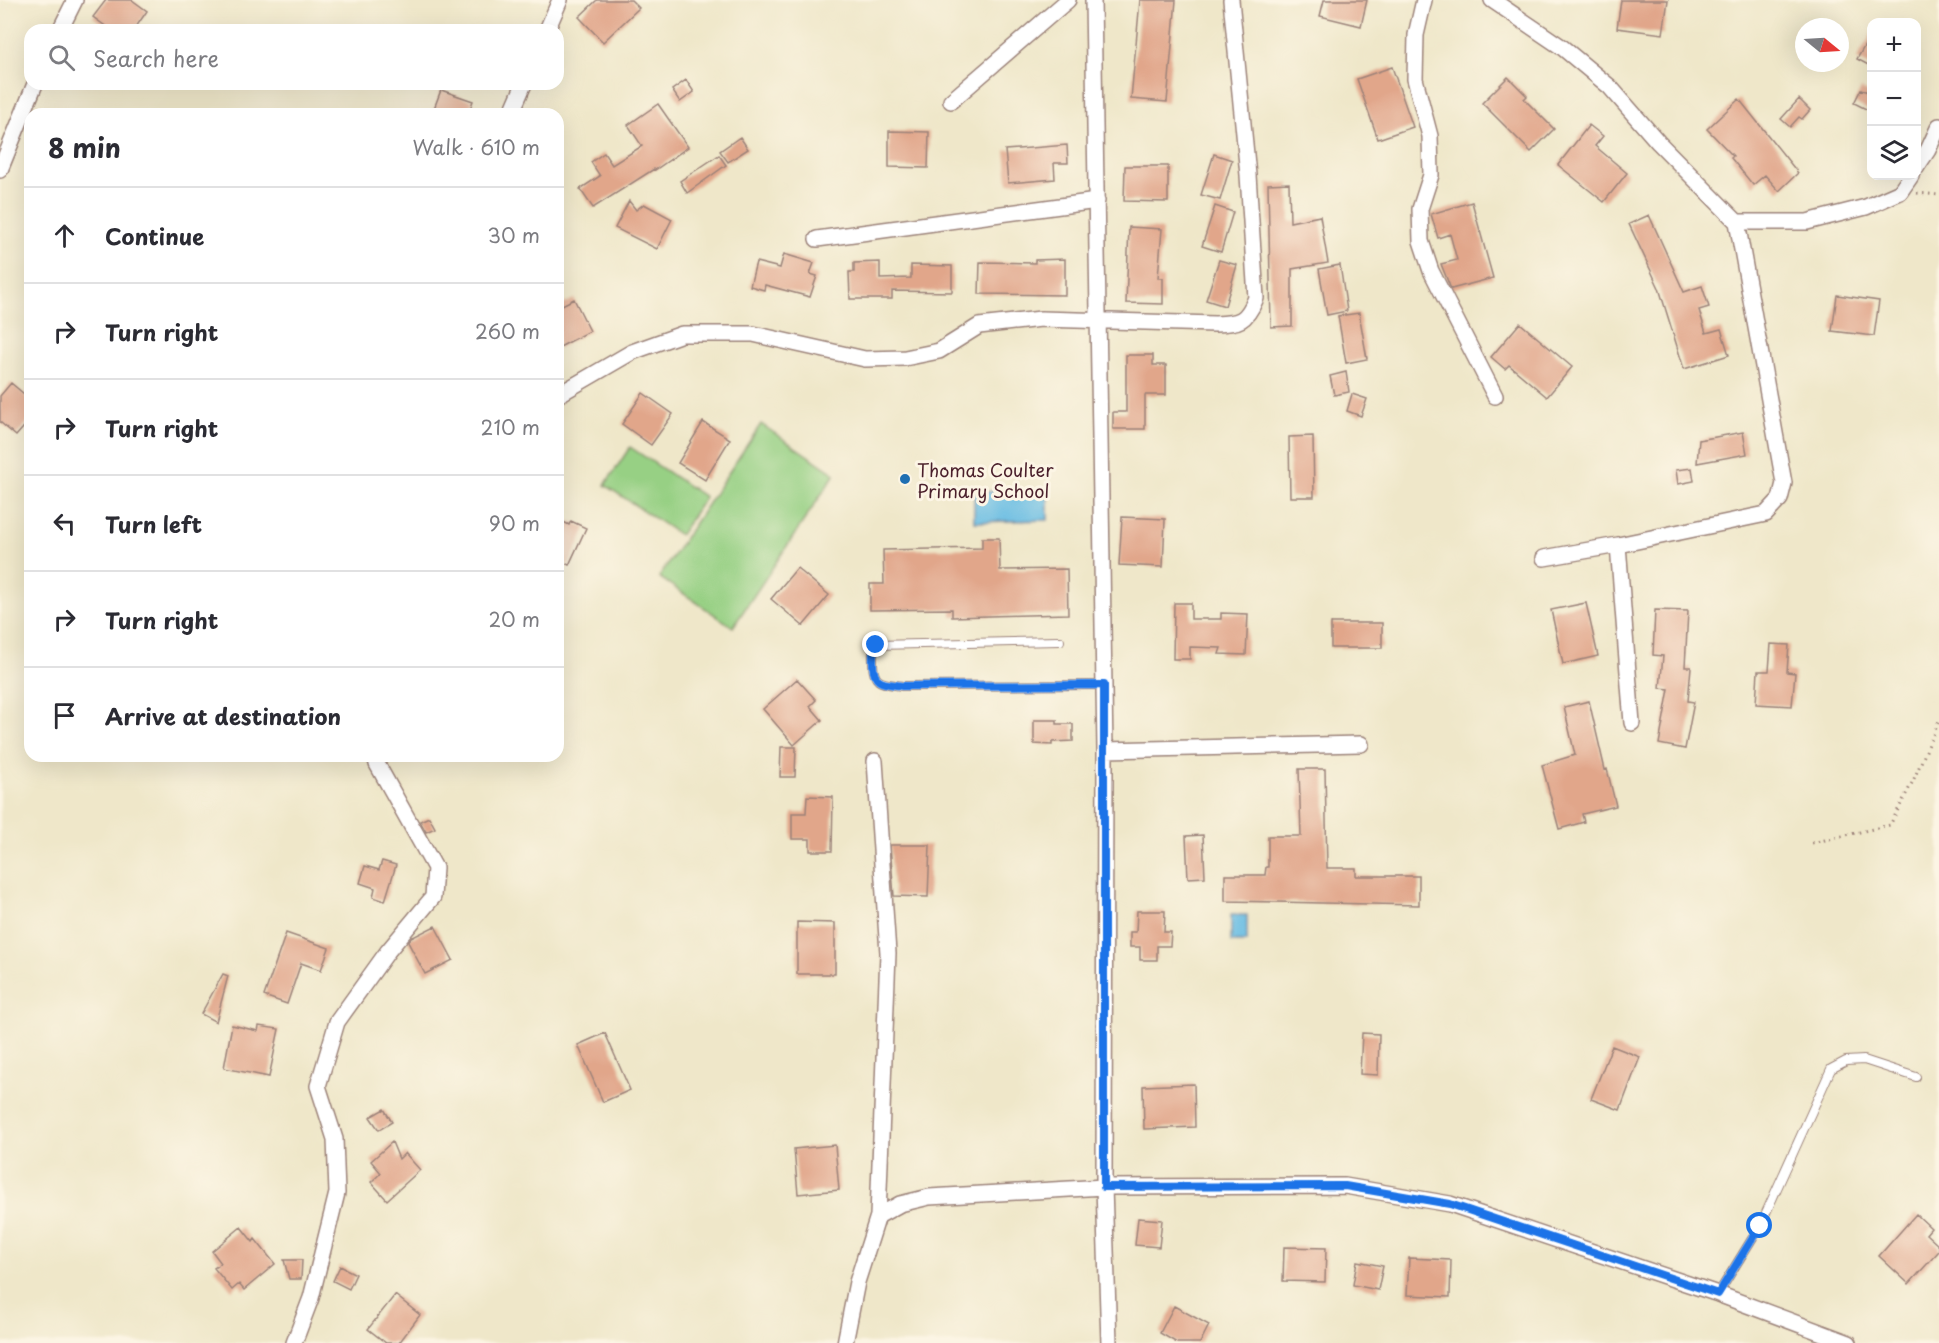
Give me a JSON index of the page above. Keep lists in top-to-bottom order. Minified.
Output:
{"places":["Thomas Coulter Primary School"],"north":"right","page":{"map_buttons":["+","−"],"search":"Search here","heading":["8 min","Walk · 610 m"],"list":[["Continue","30 m"],["Turn right","260 m"],["Turn right","210 m"],["Turn left","90 m"],["Turn right","20 m"],"Arrive at destination"]}}
